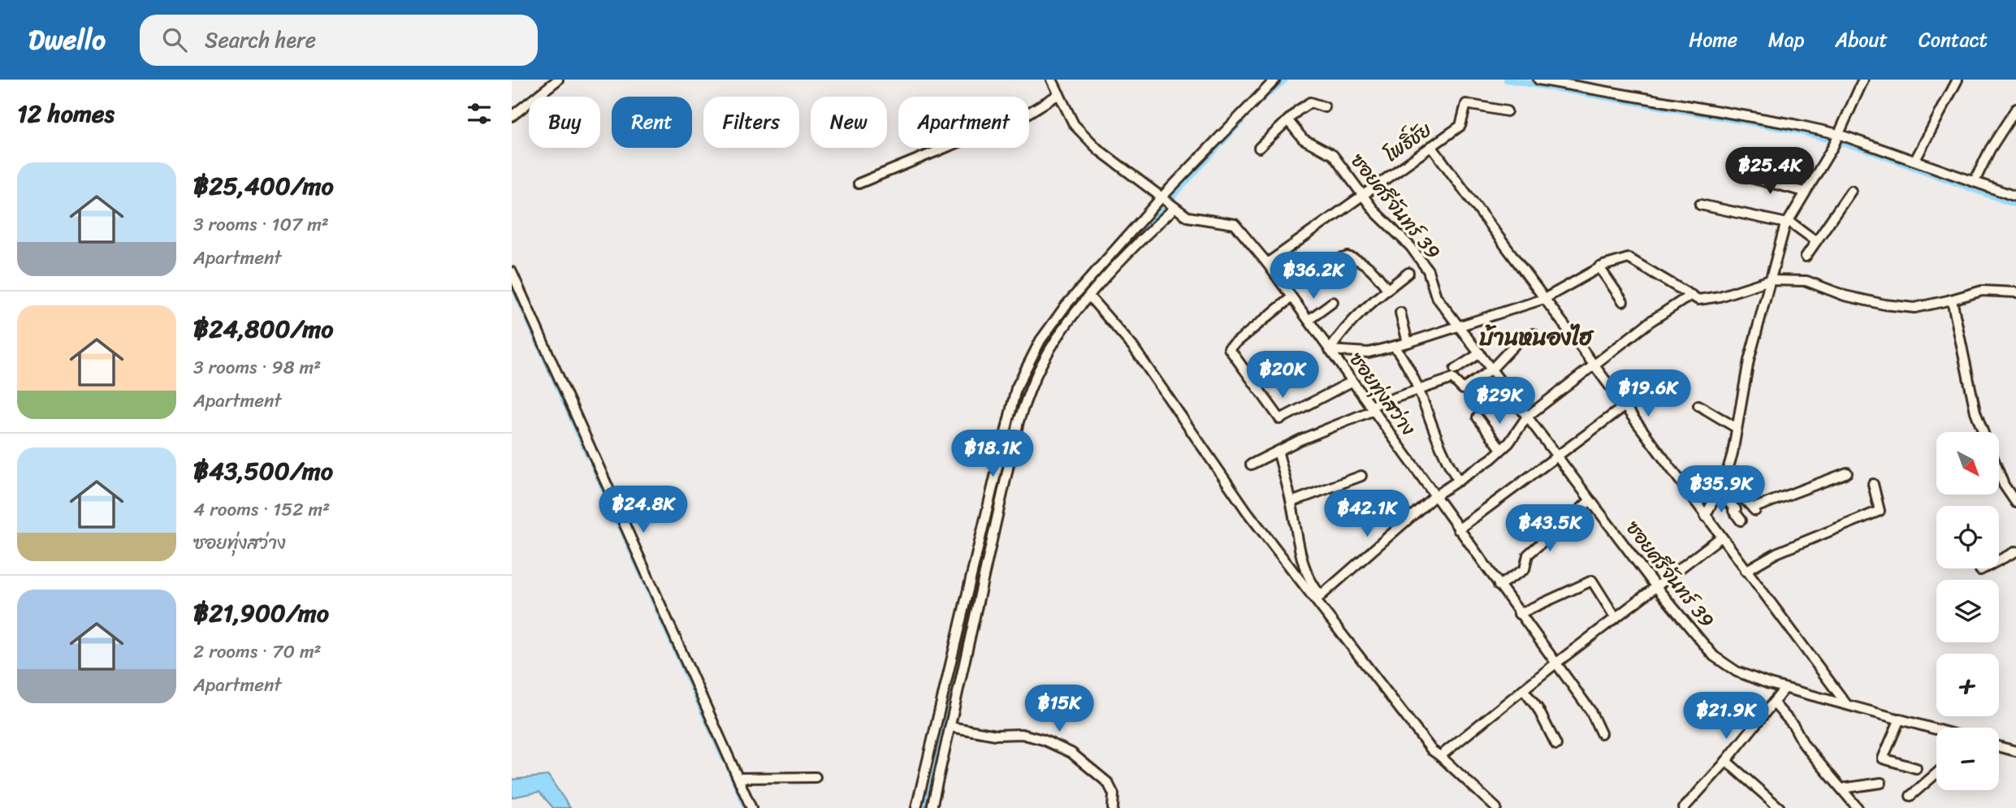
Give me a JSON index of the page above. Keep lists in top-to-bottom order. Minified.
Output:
{"streets":{"street":["โพธิ์ชัย","ซอยศรีจันทร์ 39","ซอยทุ่งสว่าง"]},"crossings":[["โพธิ์ชัย","ซอยศรีจันทร์ 39"],["โพธิ์ชัย","ซอยทุ่งสว่าง"]],"districts":["บ้านหนองไฮ"],"north":"bottom right","page":{"header":"Dwello","search":"Search here","nav":["Home","Map","About","Contact"],"heading":"12 homes","chip":["Buy","Rent","Filters","New","Apartment"],"price":["฿25.4K","฿36.2K","฿20K","฿19.6K","฿29K","฿18.1K","฿35.9K","฿24.8K","฿42.1K","฿43.5K","฿15K","฿21.9K"],"list":[{"name":"฿25,400/mo","note":"3 rooms · 107 m² · Apartment"},{"name":"฿24,800/mo","note":"3 rooms · 98 m² · Apartment"},{"name":"฿43,500/mo","note":"4 rooms · 152 m² · ซอยทุ่งสว่าง"},{"name":"฿21,900/mo","note":"2 rooms · 70 m² · Apartment"}],"map_buttons":["+","−"]}}
